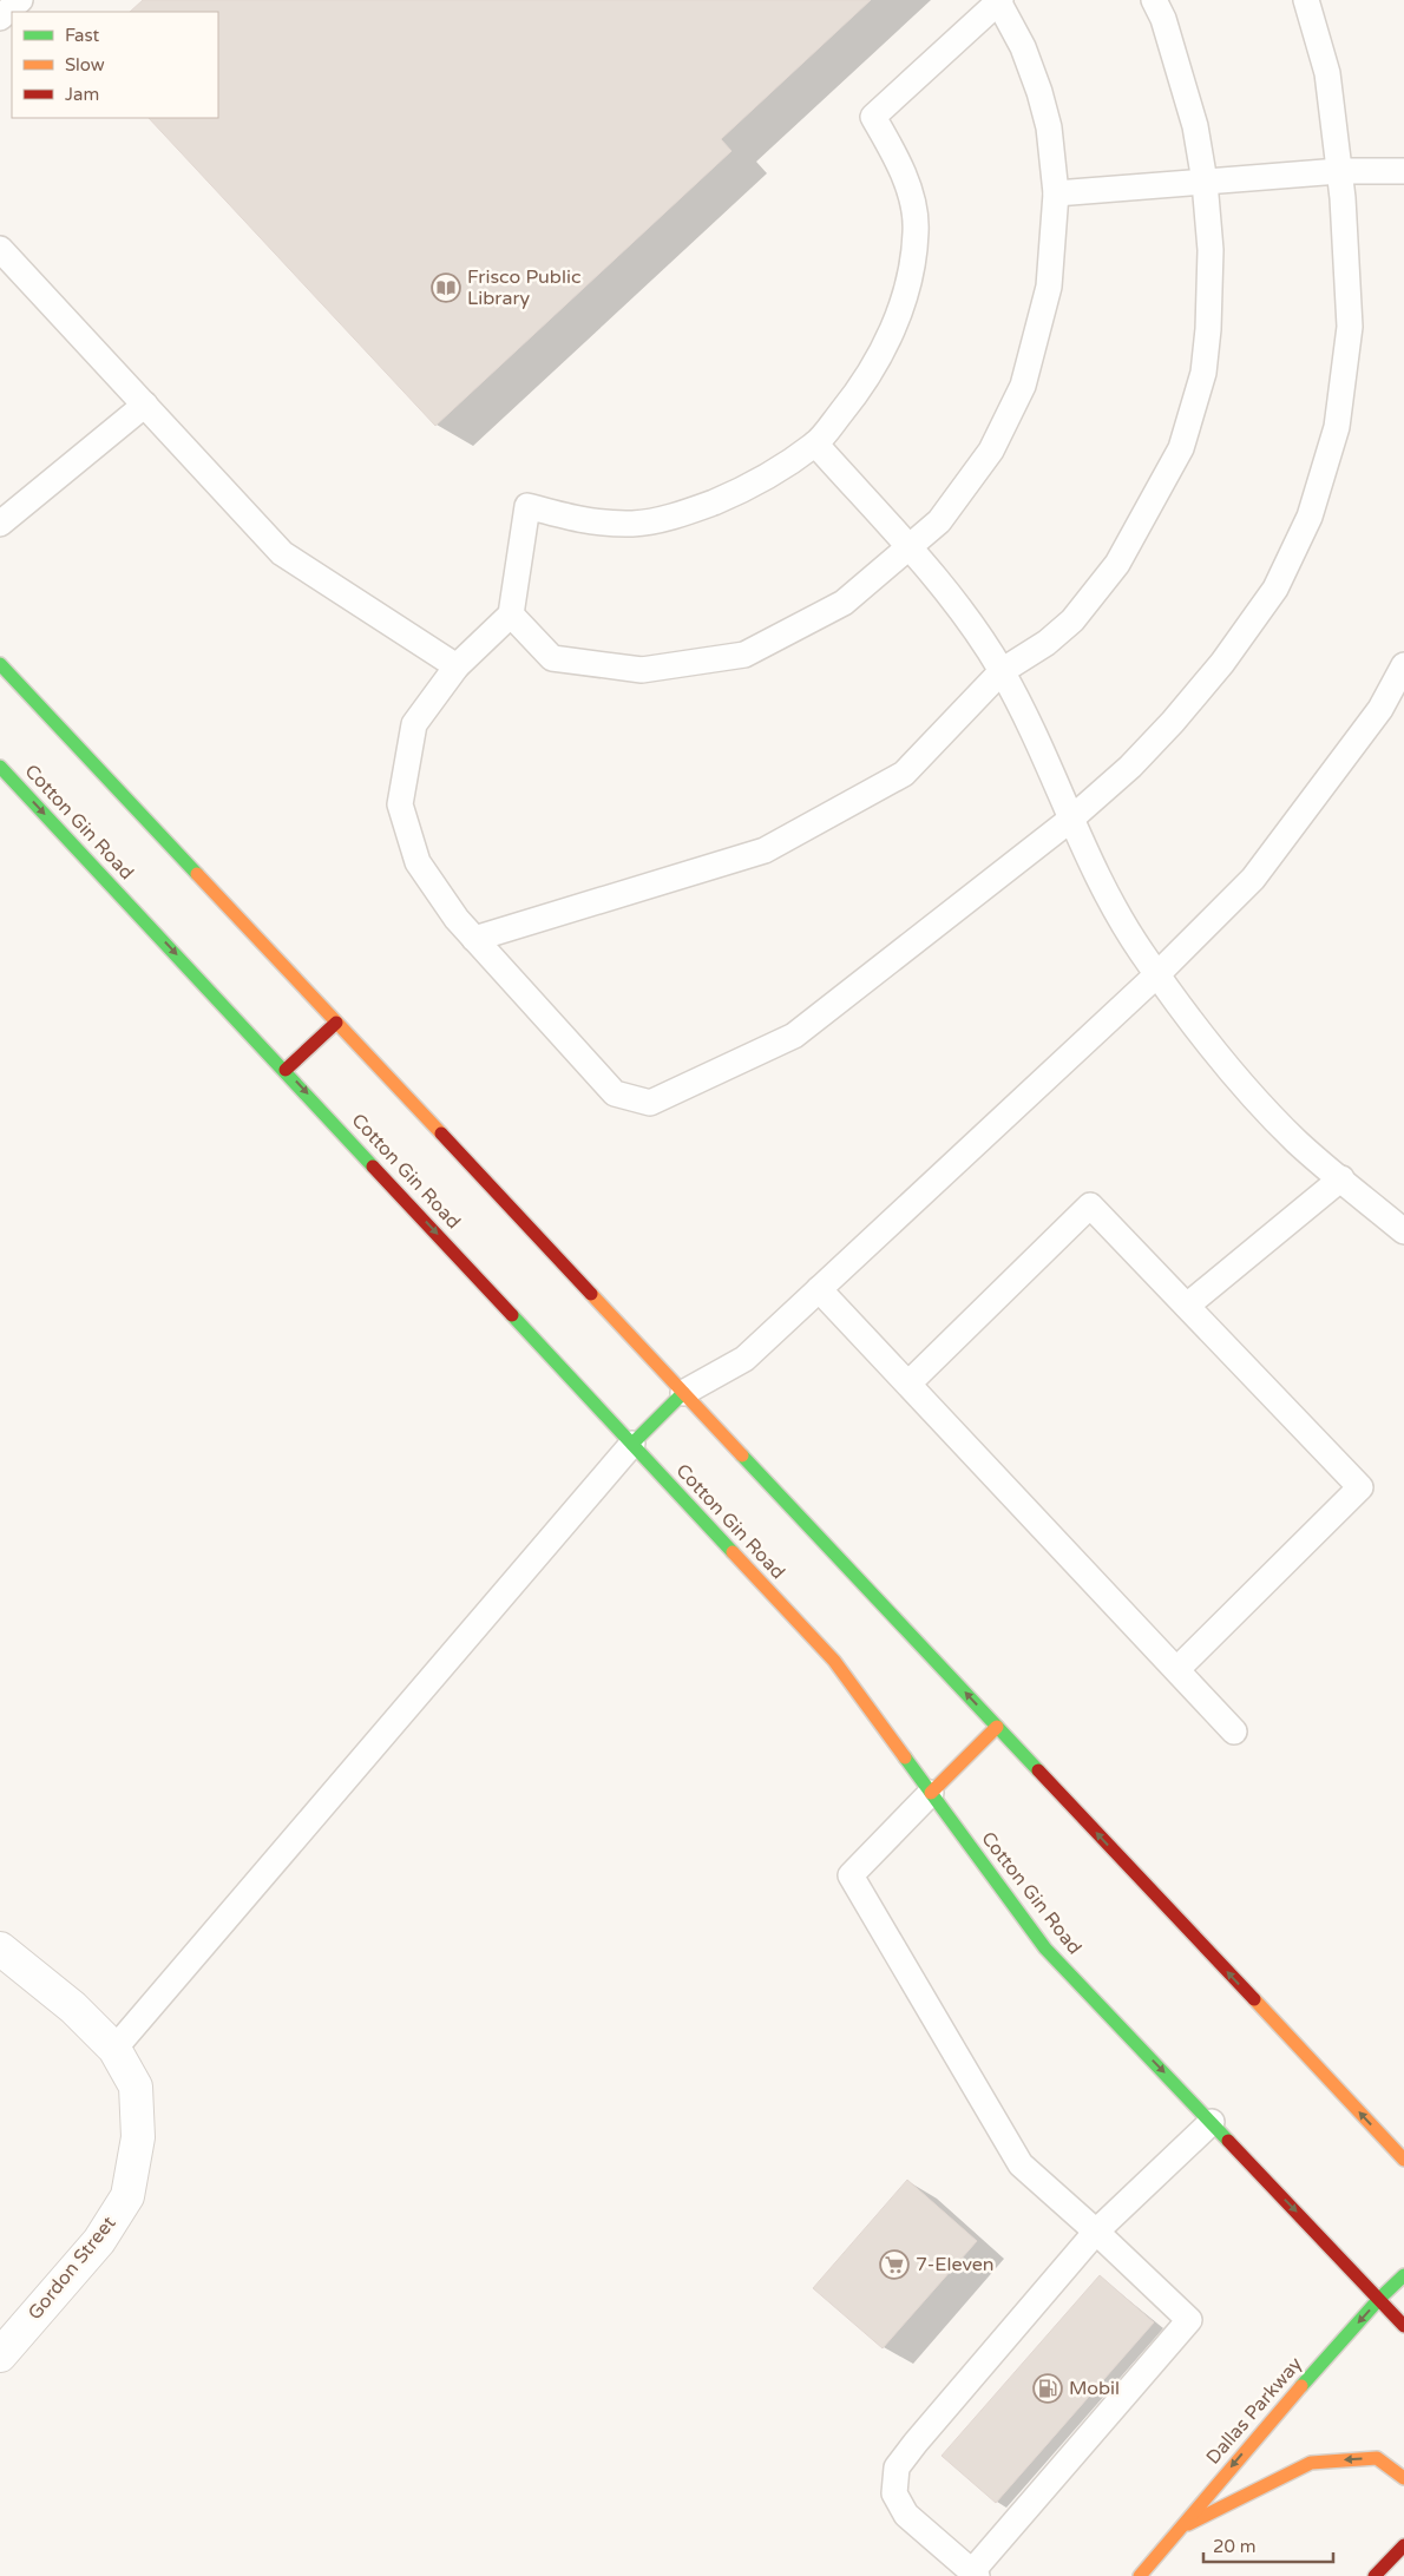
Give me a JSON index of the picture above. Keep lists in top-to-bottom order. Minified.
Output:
{"streets":{"main road":["Cotton Gin Road","Dallas Parkway"],"street":["Gordon Street"]},"crossings":[["Cotton Gin Road","Dallas Parkway"]],"one_way":["Dallas Parkway"],"places":{"library":["Frisco Public Library"],"supermarket":["7-Eleven"],"fuel station":["Mobil"]},"legend":["Fast","Slow","Jam"],"scale_bar":"20 m"}
